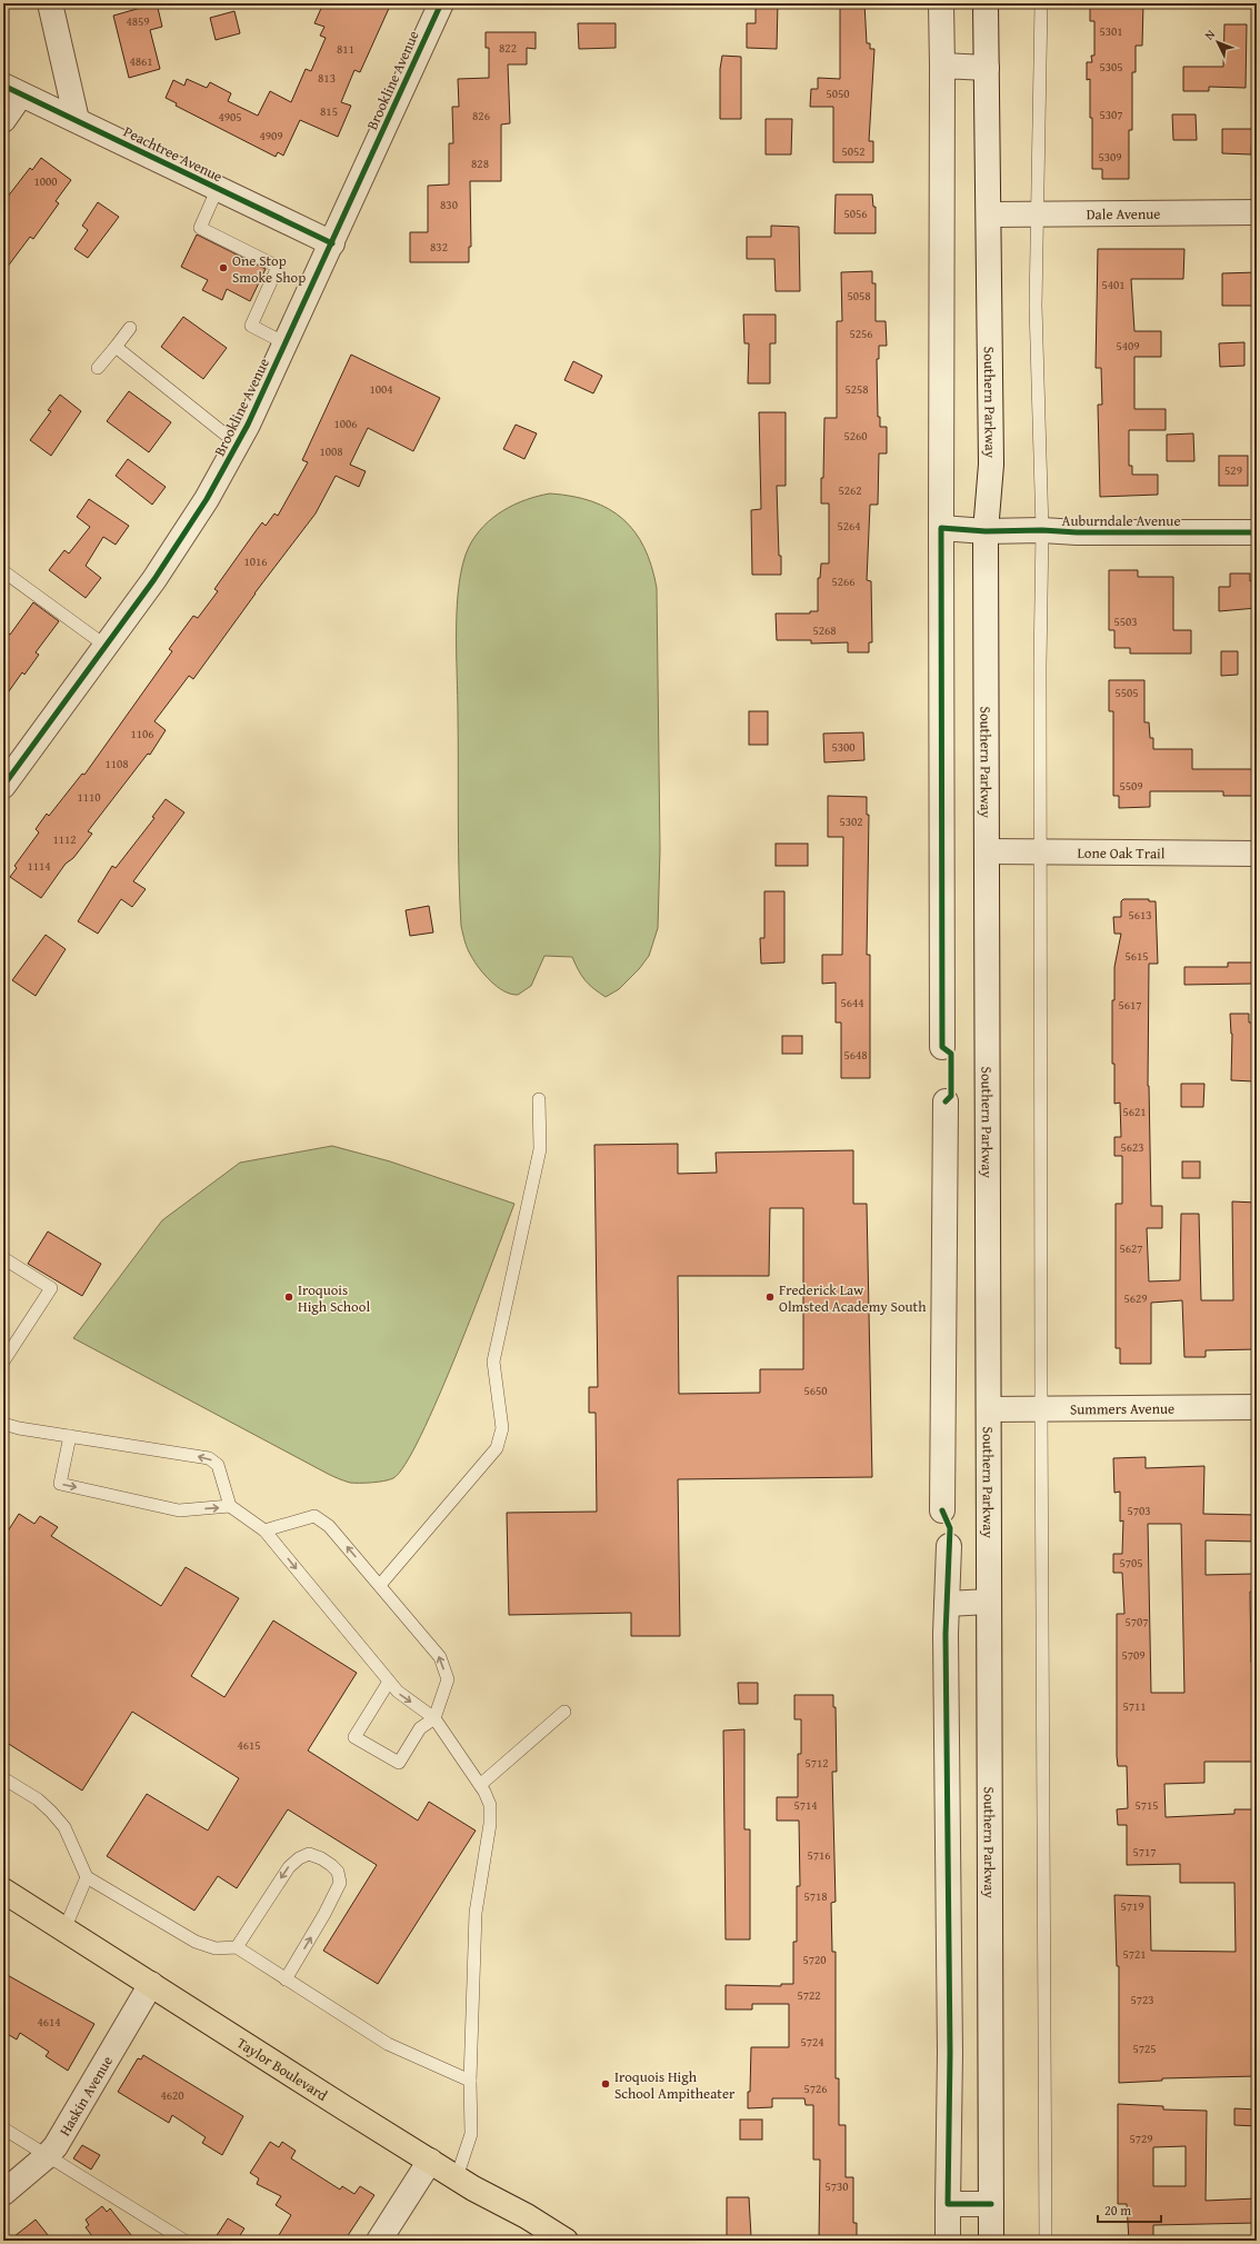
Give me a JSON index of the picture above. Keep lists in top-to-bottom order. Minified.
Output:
{"streets":{"main road":["Taylor Boulevard"],"street":["Brookline Avenue","Peachtree Avenue","Dale Avenue","Southern Parkway","Auburndale Avenue","Lone Oak Trail","Summers Avenue","Haskin Avenue"]},"crossings":[["Brookline Avenue","Peachtree Avenue"],["Dale Avenue","Southern Parkway"],["Southern Parkway","Auburndale Avenue"],["Southern Parkway","Lone Oak Trail"],["Southern Parkway","Summers Avenue"],["Taylor Boulevard","Haskin Avenue"]],"places":["One Stop Smoke Shop","Iroquois High School","Frederick Law Olmsted Academy South","Iroquois High School Ampitheater"],"house_numbers":["4859","5301","822","811","4861","5305","813","5050","815","5307","826","4905","4909","5052","5309","828","1000","830","5056","832","5401","5058","5256","5409","1004","5258","1006","5260","1008","529","5262","5264","1016","5266","5503","5268","5505","1106","5300","1108","5509","1110","5302","1112","1114","5613","5615","5644","5617","5648","5621","5623","5627","5629","5650","5703","5705","5707","5709","5711","4615","5712","5714","5715","5717","5716","5718","5719","5721","5720","5722","5723","4614","5724","5725","5726","4620","5729","5730"],"scale_bar":"20 m","north":"top left"}
